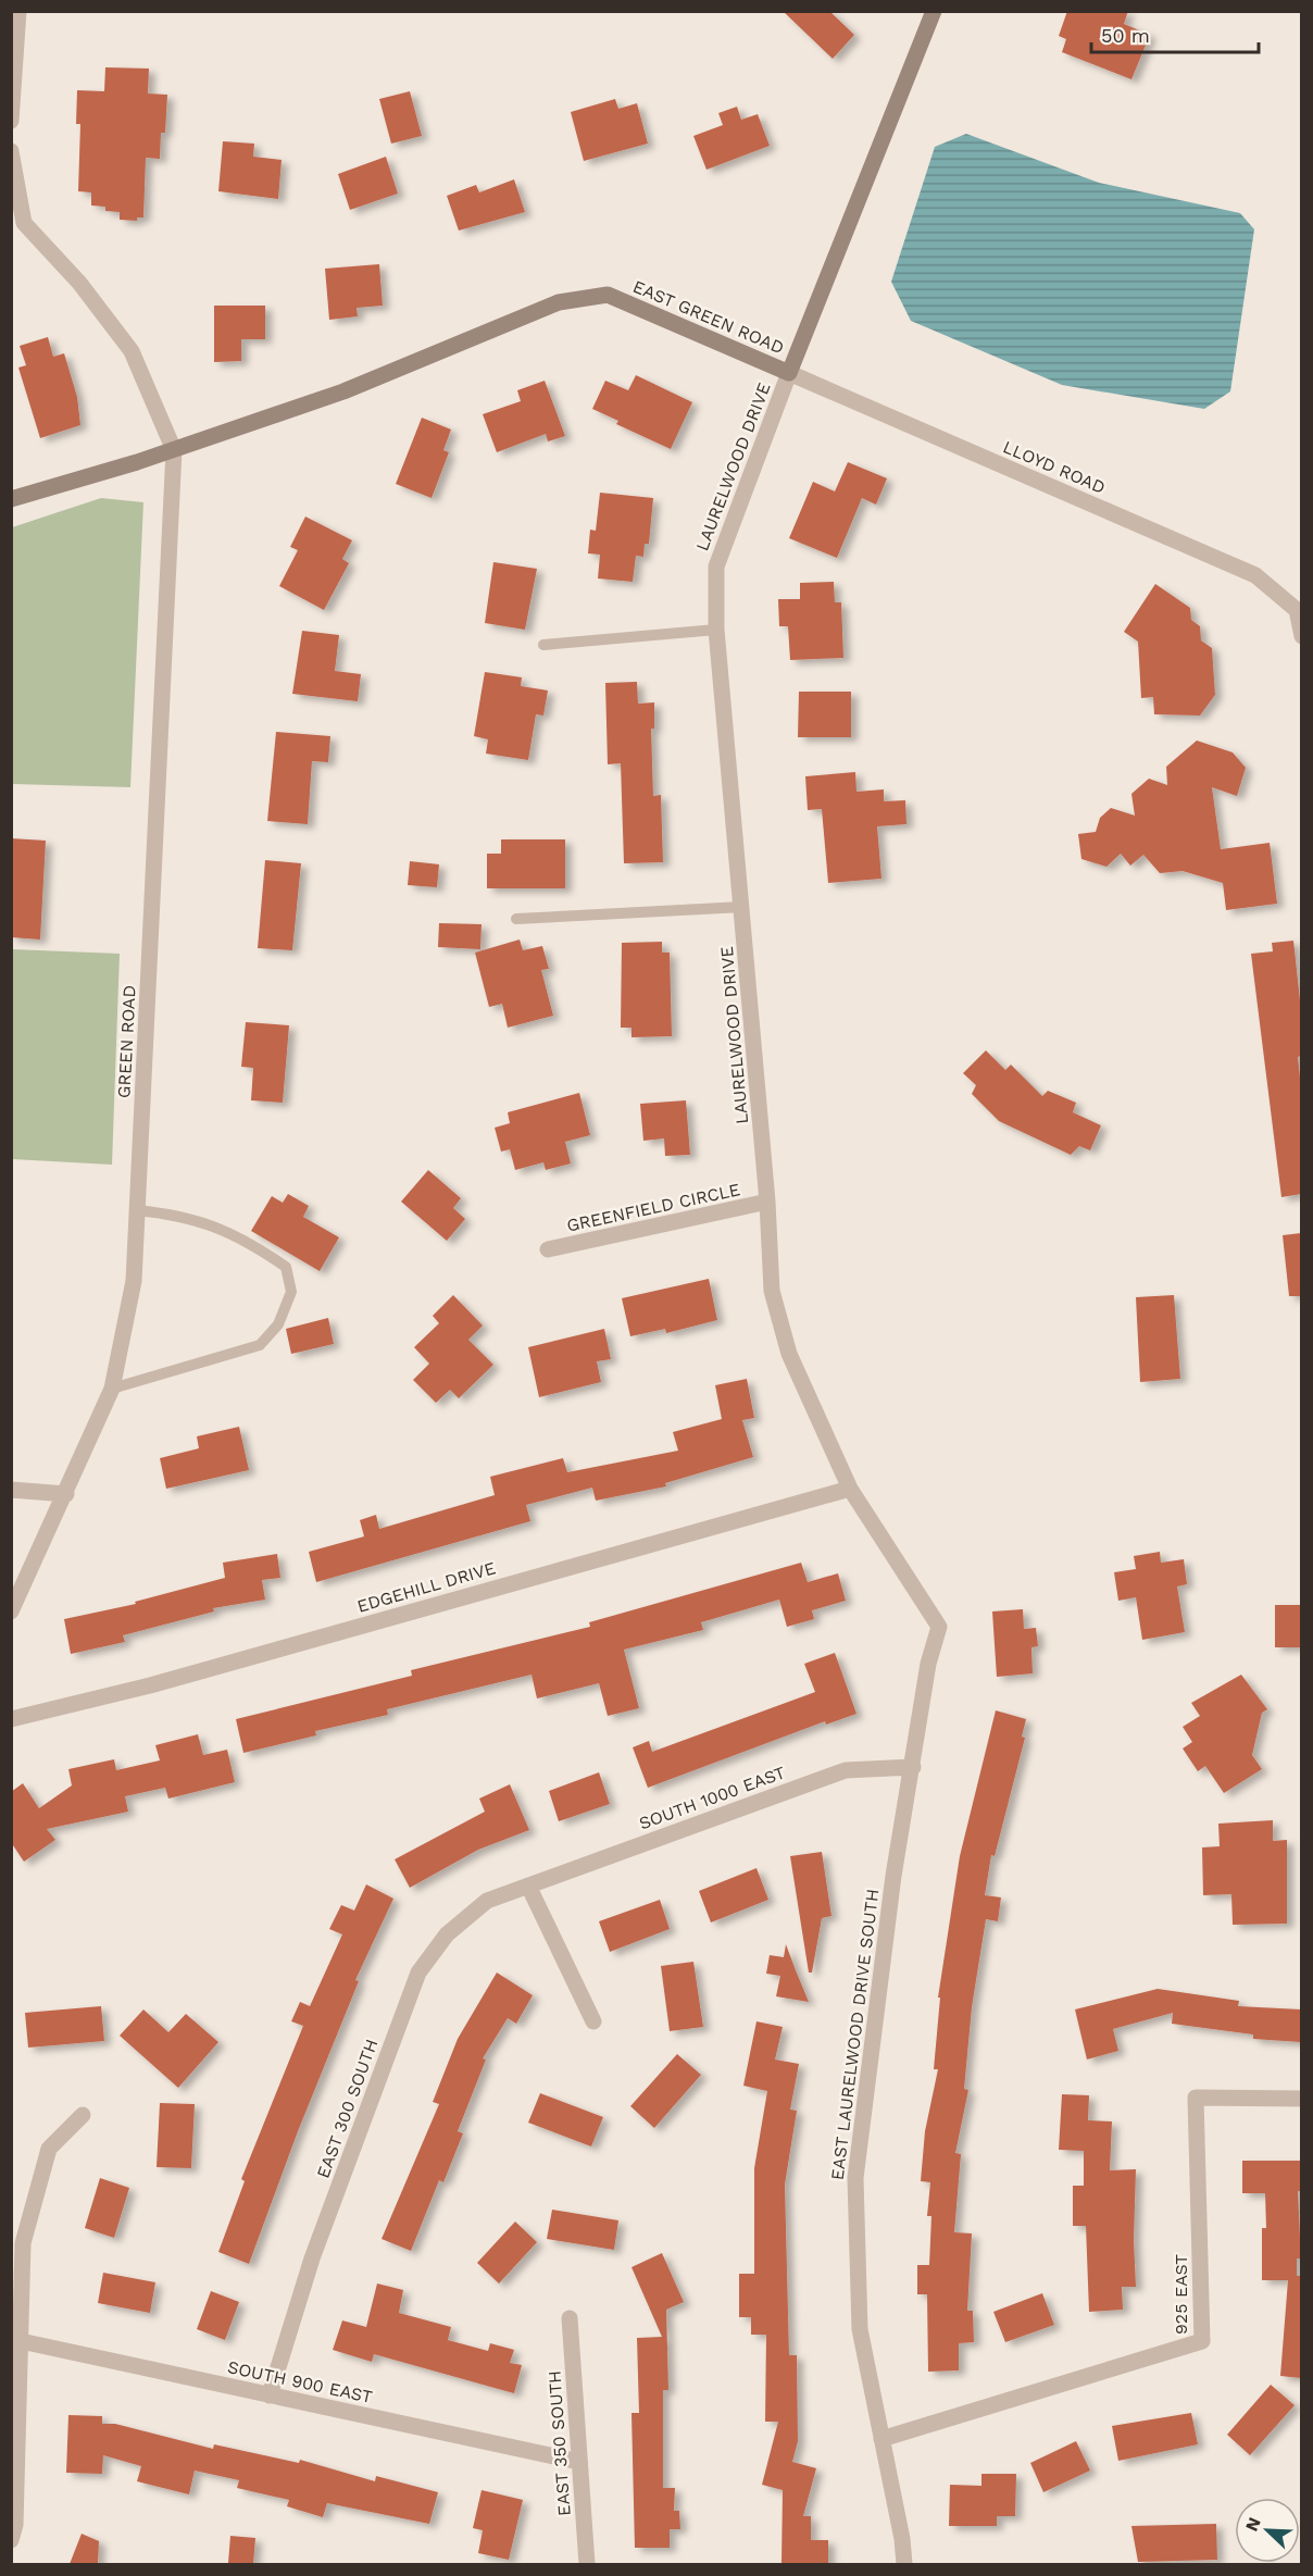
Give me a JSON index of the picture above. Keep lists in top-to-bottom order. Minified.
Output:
{"streets":{"street":["EAST GREEN ROAD","LAURELWOOD DRIVE","LLOYD ROAD","GREEN ROAD","GREENFIELD CIRCLE","EDGEHILL DRIVE","SOUTH 1000 EAST","EAST LAURELWOOD DRIVE SOUTH","EAST 300 SOUTH","925 EAST","SOUTH 900 EAST","EAST 350 SOUTH"]},"crossings":[["EAST GREEN ROAD","LAURELWOOD DRIVE"],["EAST GREEN ROAD","LLOYD ROAD"],["EAST GREEN ROAD","GREEN ROAD"],["LAURELWOOD DRIVE","LLOYD ROAD"],["LAURELWOOD DRIVE","GREENFIELD CIRCLE"],["LAURELWOOD DRIVE","EDGEHILL DRIVE"],["LAURELWOOD DRIVE","EAST LAURELWOOD DRIVE SOUTH"],["SOUTH 1000 EAST","EAST LAURELWOOD DRIVE SOUTH"],["SOUTH 1000 EAST","EAST 300 SOUTH"],["EAST LAURELWOOD DRIVE SOUTH","925 EAST"],["EAST 300 SOUTH","SOUTH 900 EAST"],["SOUTH 900 EAST","EAST 350 SOUTH"]],"scale_bar":"50 m","north":"top left"}
